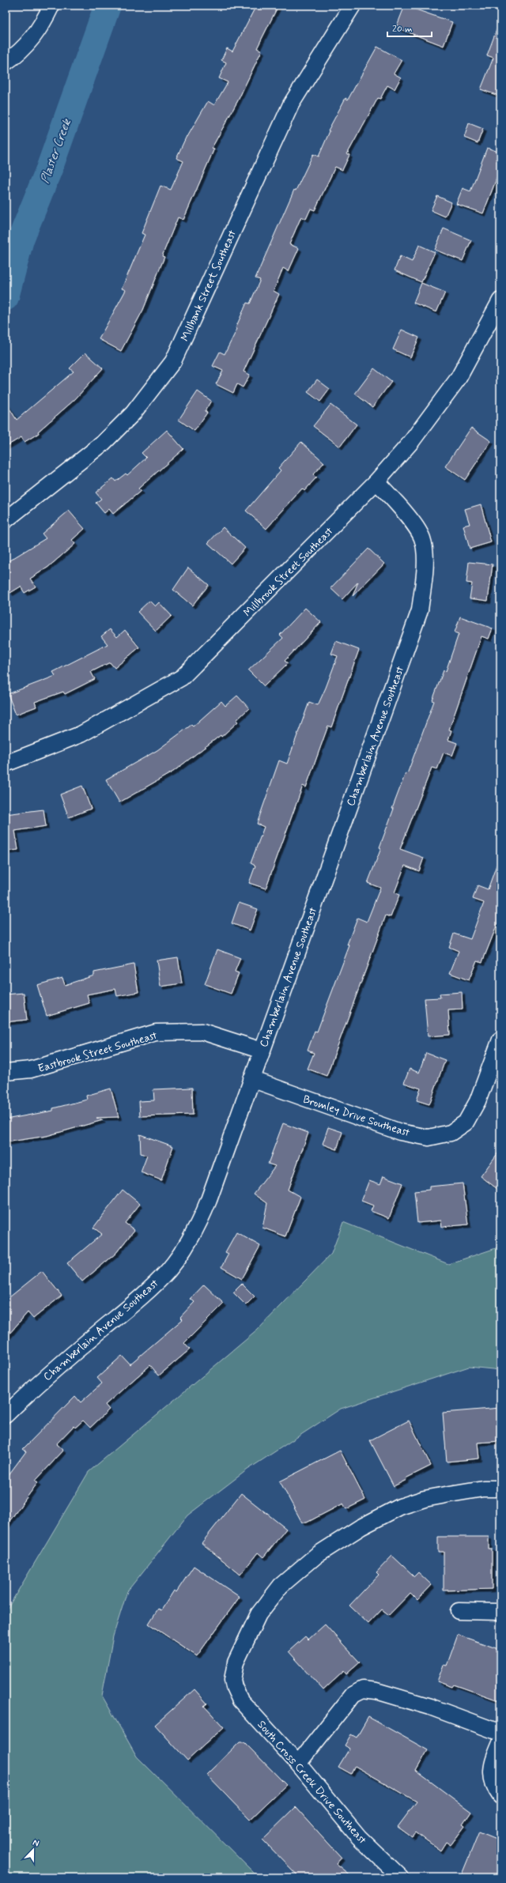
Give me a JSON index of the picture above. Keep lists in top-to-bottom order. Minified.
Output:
{"streets":{"street":["Millbank Street Southeast","Millbrook Street Southeast","Chamberlain Avenue Southeast","Eastbrook Street Southeast","Bromley Drive Southeast","South Cross Creek Drive Southeast"]},"crossings":[["Millbrook Street Southeast","Chamberlain Avenue Southeast"],["Chamberlain Avenue Southeast","Eastbrook Street Southeast"],["Chamberlain Avenue Southeast","Bromley Drive Southeast"]],"water":["Plaster Creek"],"scale_bar":"20 m","north":"top"}
